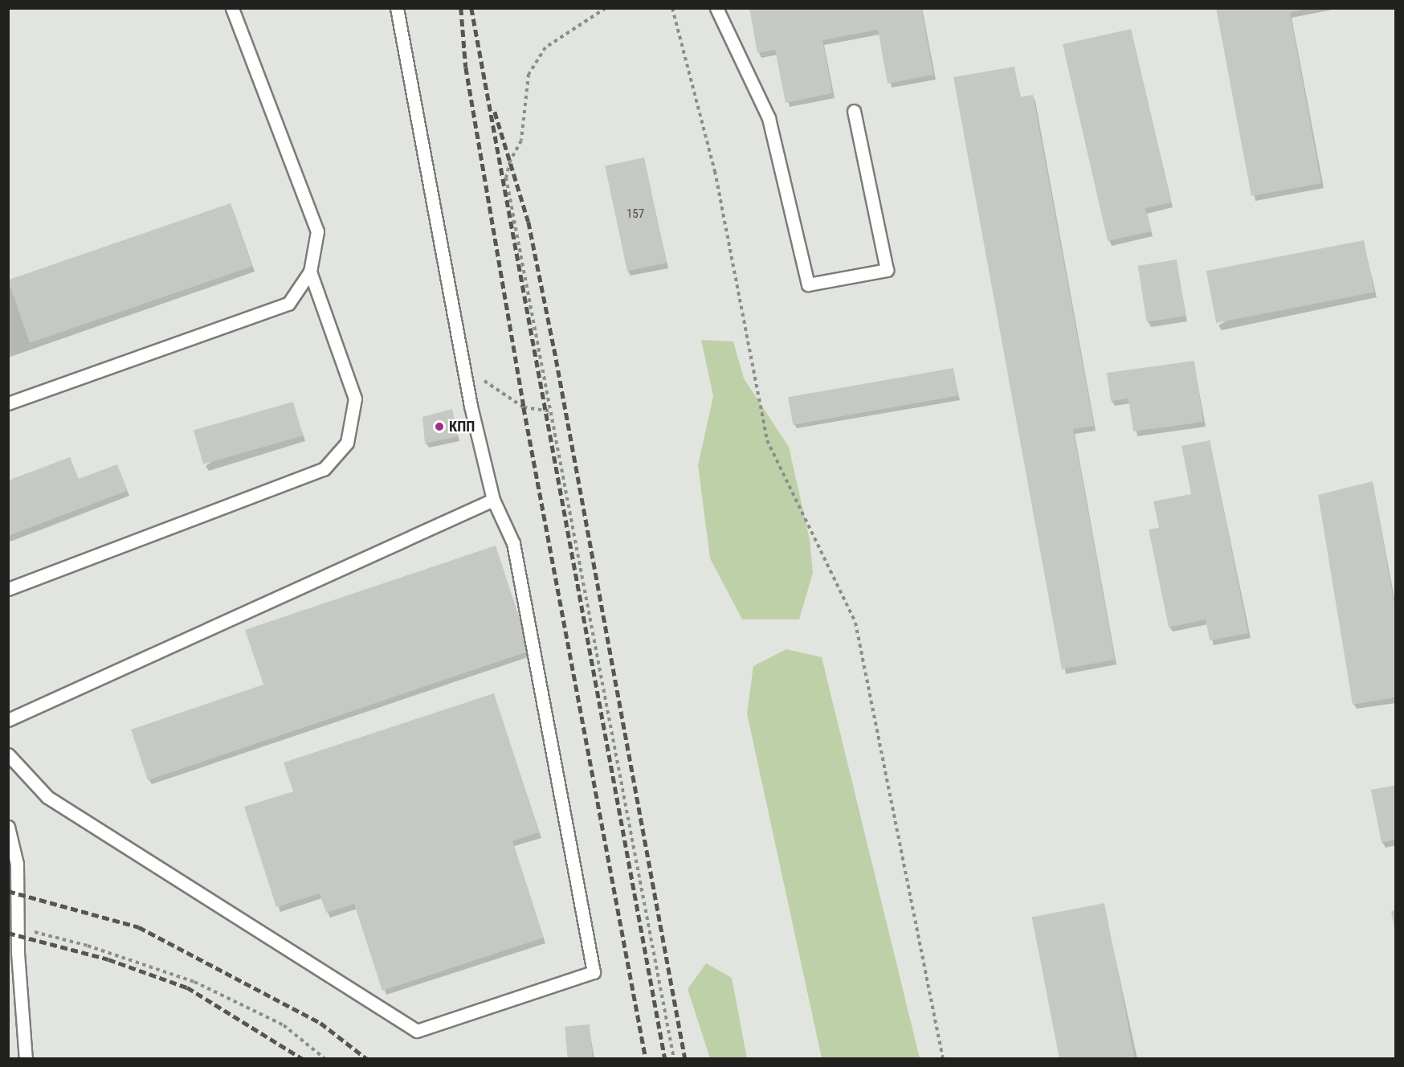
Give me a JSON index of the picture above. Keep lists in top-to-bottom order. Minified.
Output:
{"places":["КПП"],"house_numbers":["157"]}
